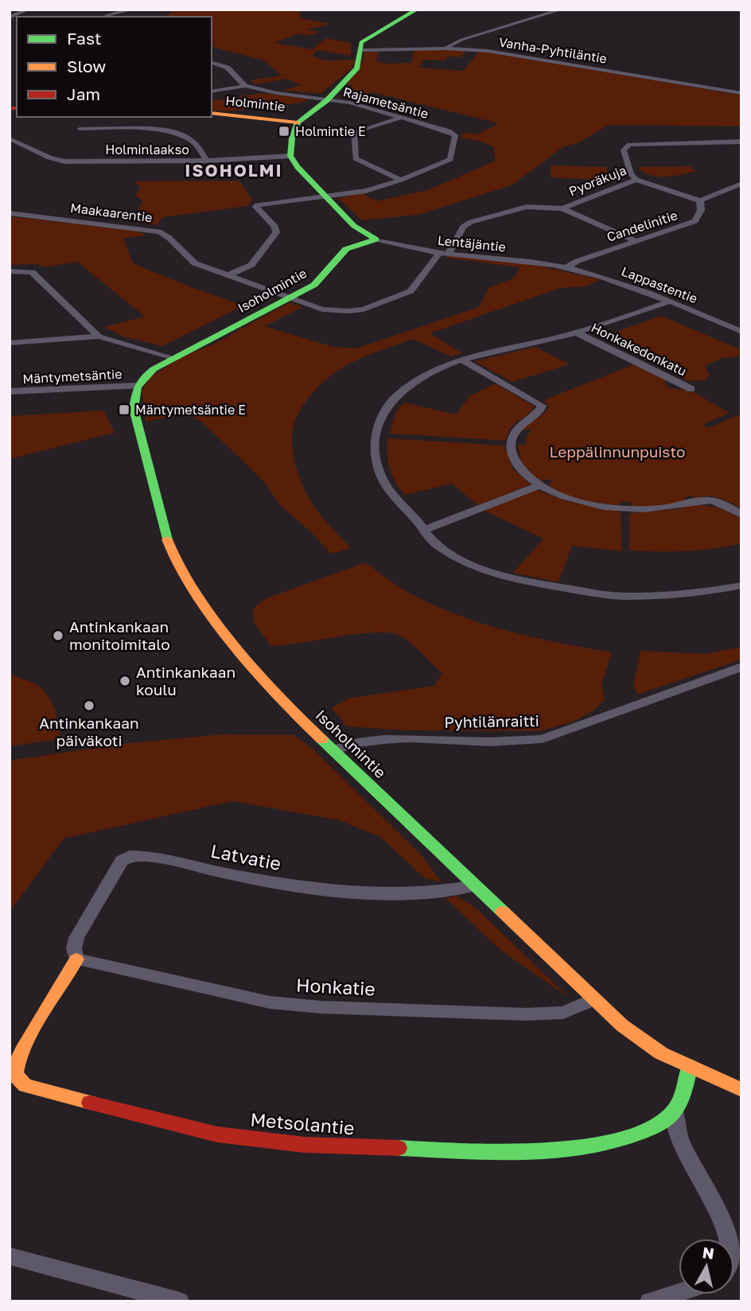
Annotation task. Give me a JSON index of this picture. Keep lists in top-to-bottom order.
{
  "streets": {
    "street": [
      "Vanha-Pyhtiläntie",
      "Rajametsäntie",
      "Holmintie",
      "Holminlaakso",
      "Pyoräkuja",
      "Maakaarentie",
      "Candelinitie",
      "Lentäjäntie",
      "Lappastentie",
      "Isoholmintie",
      "Honkakedonkatu",
      "Mäntymetsäntie",
      "Pyhtilänraitti",
      "Latvatie",
      "Honkatie",
      "Metsolantie"
    ]
  },
  "crossings": [
    ["Pyoräkuja", "Maakaarentie"],
    ["Pyoräkuja", "Lentäjäntie"],
    ["Pyoräkuja", "Isoholmintie"],
    ["Maakaarentie", "Isoholmintie"],
    ["Candelinitie", "Lentäjäntie"],
    ["Candelinitie", "Lappastentie"],
    ["Lentäjäntie", "Lappastentie"],
    ["Lentäjäntie", "Isoholmintie"],
    ["Isoholmintie", "Mäntymetsäntie"],
    ["Isoholmintie", "Pyhtilänraitti"],
    ["Isoholmintie", "Latvatie"],
    ["Isoholmintie", "Honkatie"],
    ["Latvatie", "Honkatie"],
    ["Latvatie", "Metsolantie"],
    ["Honkatie", "Metsolantie"]
  ],
  "districts": ["ISOHOLMI"],
  "parks": ["Leppälinnunpuisto"],
  "places": {
    "transit": ["Holmintie E", "Mäntymetsäntie E"],
    "other": ["Antinkankaan monitoimitalo", "Antinkankaan koulu", "Antinkankaan päiväkoti"]
  },
  "legend": ["Fast", "Slow", "Jam"],
  "north": "top"
}
